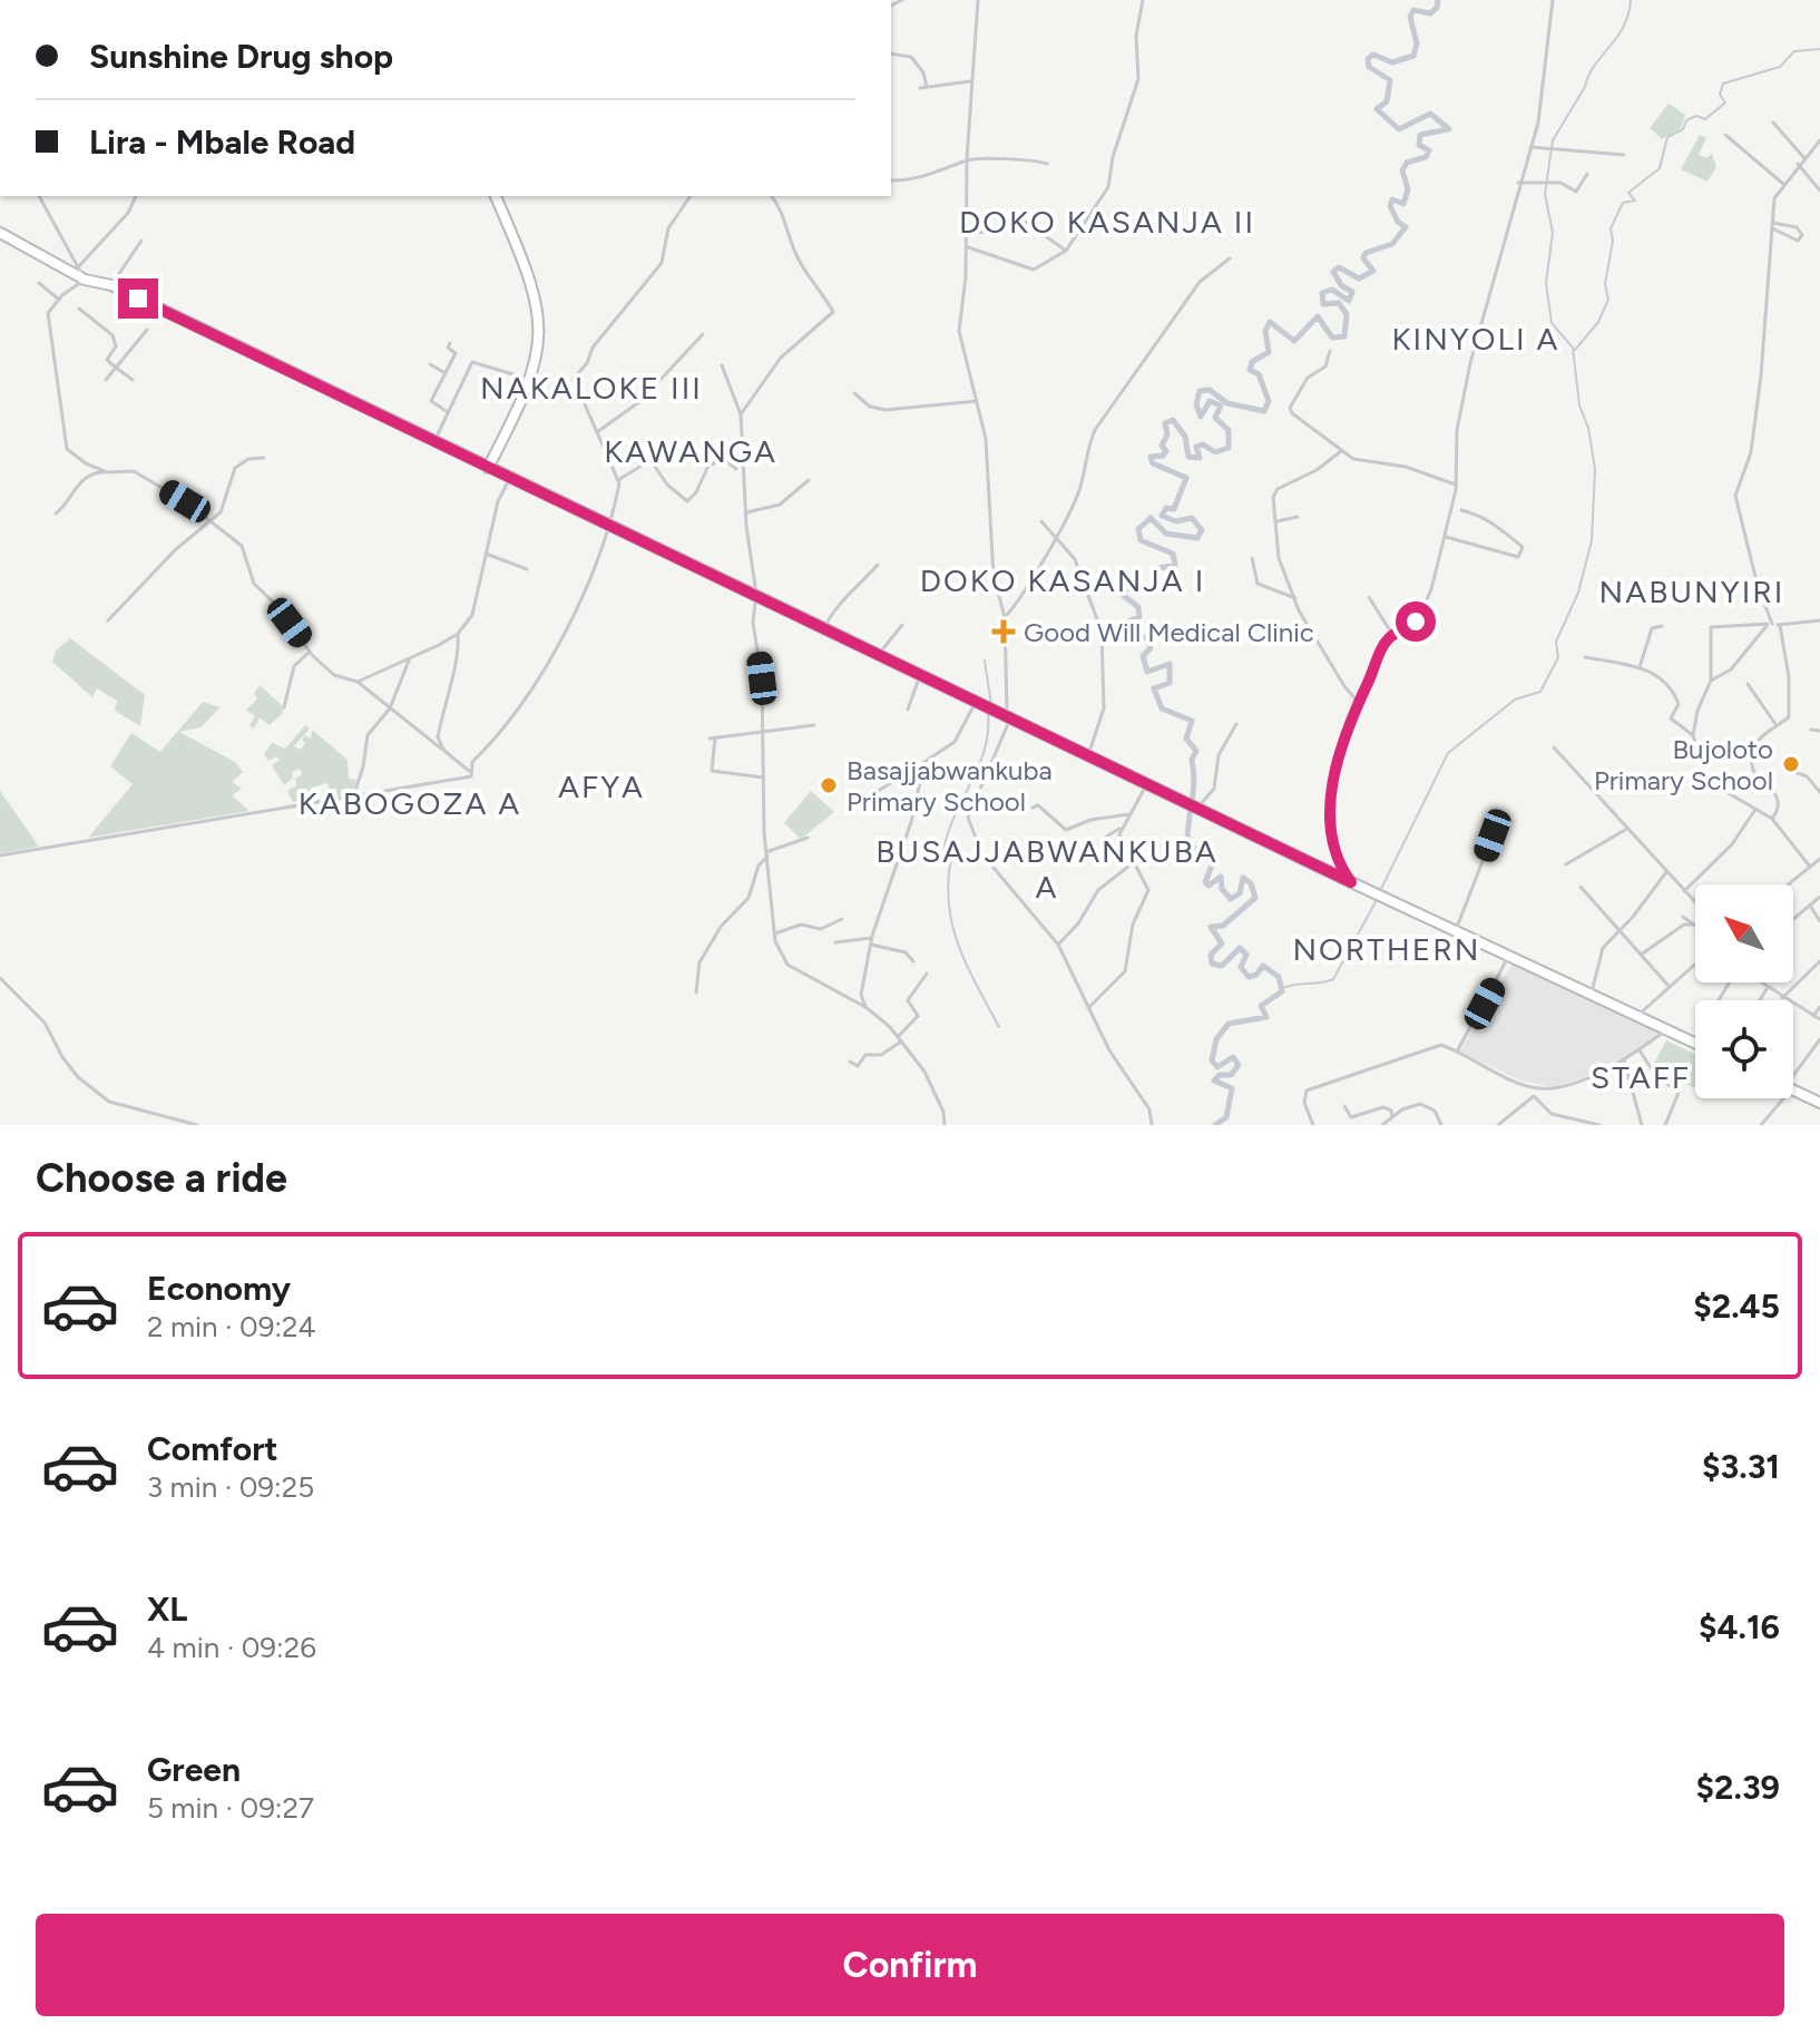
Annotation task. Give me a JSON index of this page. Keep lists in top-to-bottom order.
{
  "districts": [
    "DOKO KASANJA II",
    "KINYOLI A",
    "NAKALOKE III",
    "KAWANGA",
    "DOKO KASANJA I",
    "NABUNYIRI",
    "AFYA",
    "KABOGOZA A",
    "BUSAJJABWANKUBA A",
    "NORTHERN",
    "STAFF"
  ],
  "places": {
    "health": ["Good Will Medical Clinic"],
    "other": ["Bujoloto Primary School", "Basajjabwankuba Primary School"]
  },
  "north": "top left",
  "page": {
    "banner": ["Sunshine Drug shop", "Lira - Mbale Road"],
    "heading": "Choose a ride",
    "list": [
      {
        "name": "Economy",
        "note": "2 min · 09:24",
        "value": "$2.45"
      },
      {
        "name": "Comfort",
        "note": "3 min · 09:25",
        "value": "$3.31"
      },
      {
        "name": "XL",
        "note": "4 min · 09:26",
        "value": "$4.16"
      },
      {
        "name": "Green",
        "note": "5 min · 09:27",
        "value": "$2.39"
      }
    ],
    "buttons": "Confirm"
  }
}
